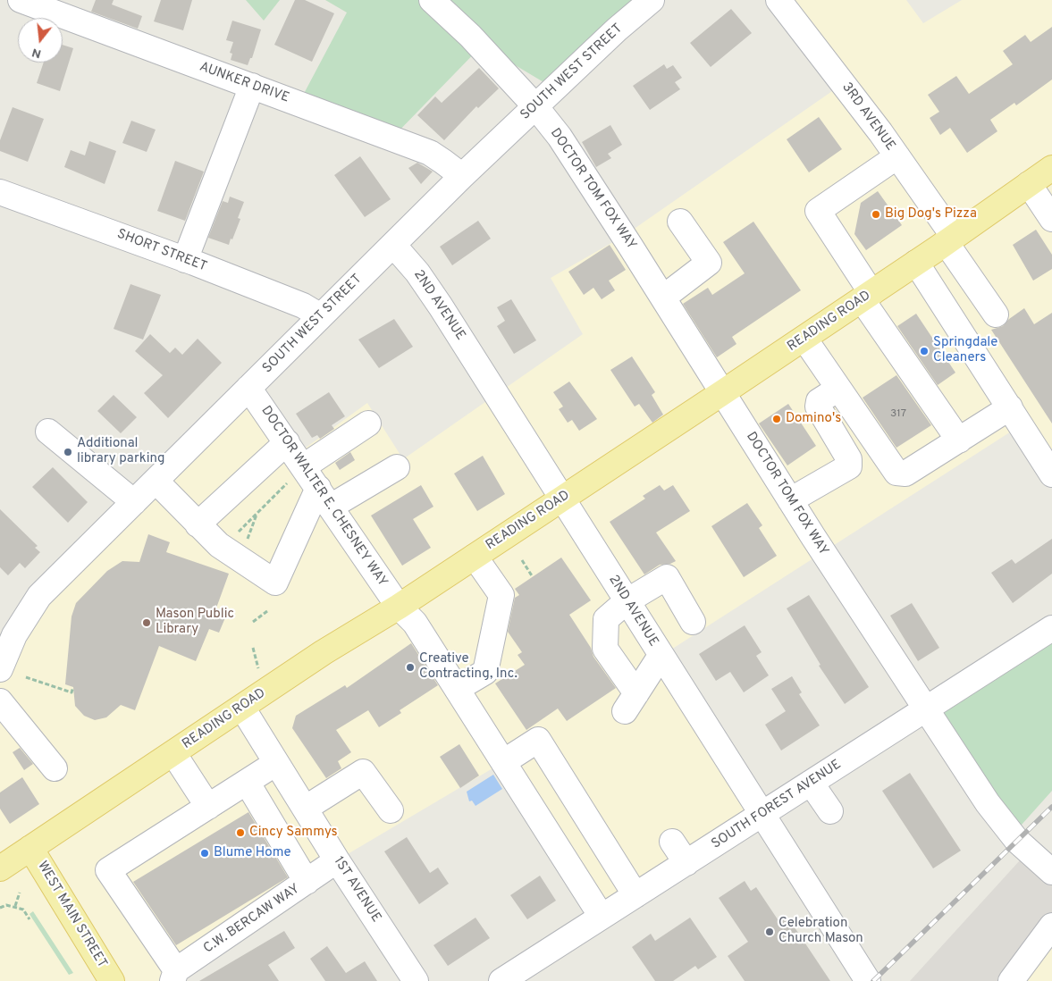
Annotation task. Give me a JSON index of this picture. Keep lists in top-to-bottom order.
{
  "streets": {
    "main road": ["READING ROAD", "WEST MAIN STREET"],
    "street": [
      "SOUTH WEST STREET",
      "AUNKER DRIVE",
      "3RD AVENUE",
      "DOCTOR TOM FOX WAY",
      "SHORT STREET",
      "2ND AVENUE",
      "DOCTOR WALTER E. CHESNEY WAY",
      "SOUTH FOREST AVENUE",
      "1ST AVENUE",
      "C.W. BERCAW WAY"
    ]
  },
  "crossings": [
    ["SOUTH WEST STREET", "AUNKER DRIVE"],
    ["SOUTH WEST STREET", "DOCTOR TOM FOX WAY"],
    ["SOUTH WEST STREET", "SHORT STREET"],
    ["SOUTH WEST STREET", "2ND AVENUE"],
    ["SOUTH WEST STREET", "DOCTOR WALTER E. CHESNEY WAY"],
    ["3RD AVENUE", "READING ROAD"],
    ["DOCTOR TOM FOX WAY", "READING ROAD"],
    ["DOCTOR TOM FOX WAY", "SOUTH FOREST AVENUE"],
    ["2ND AVENUE", "READING ROAD"],
    ["2ND AVENUE", "SOUTH FOREST AVENUE"],
    ["READING ROAD", "DOCTOR WALTER E. CHESNEY WAY"],
    ["READING ROAD", "1ST AVENUE"],
    ["READING ROAD", "WEST MAIN STREET"],
    ["DOCTOR WALTER E. CHESNEY WAY", "SOUTH FOREST AVENUE"],
    ["1ST AVENUE", "C.W. BERCAW WAY"]
  ],
  "places": [
    "Big Dog's Pizza",
    "Springdale Cleaners",
    "Domino's",
    "Additional library parking",
    "Mason Public Library",
    "Creative Contracting, Inc.",
    "Cincy Sammys",
    "Blume Home",
    "Celebration Church Mason"
  ],
  "house_numbers": ["317"],
  "north": "bottom"
}
